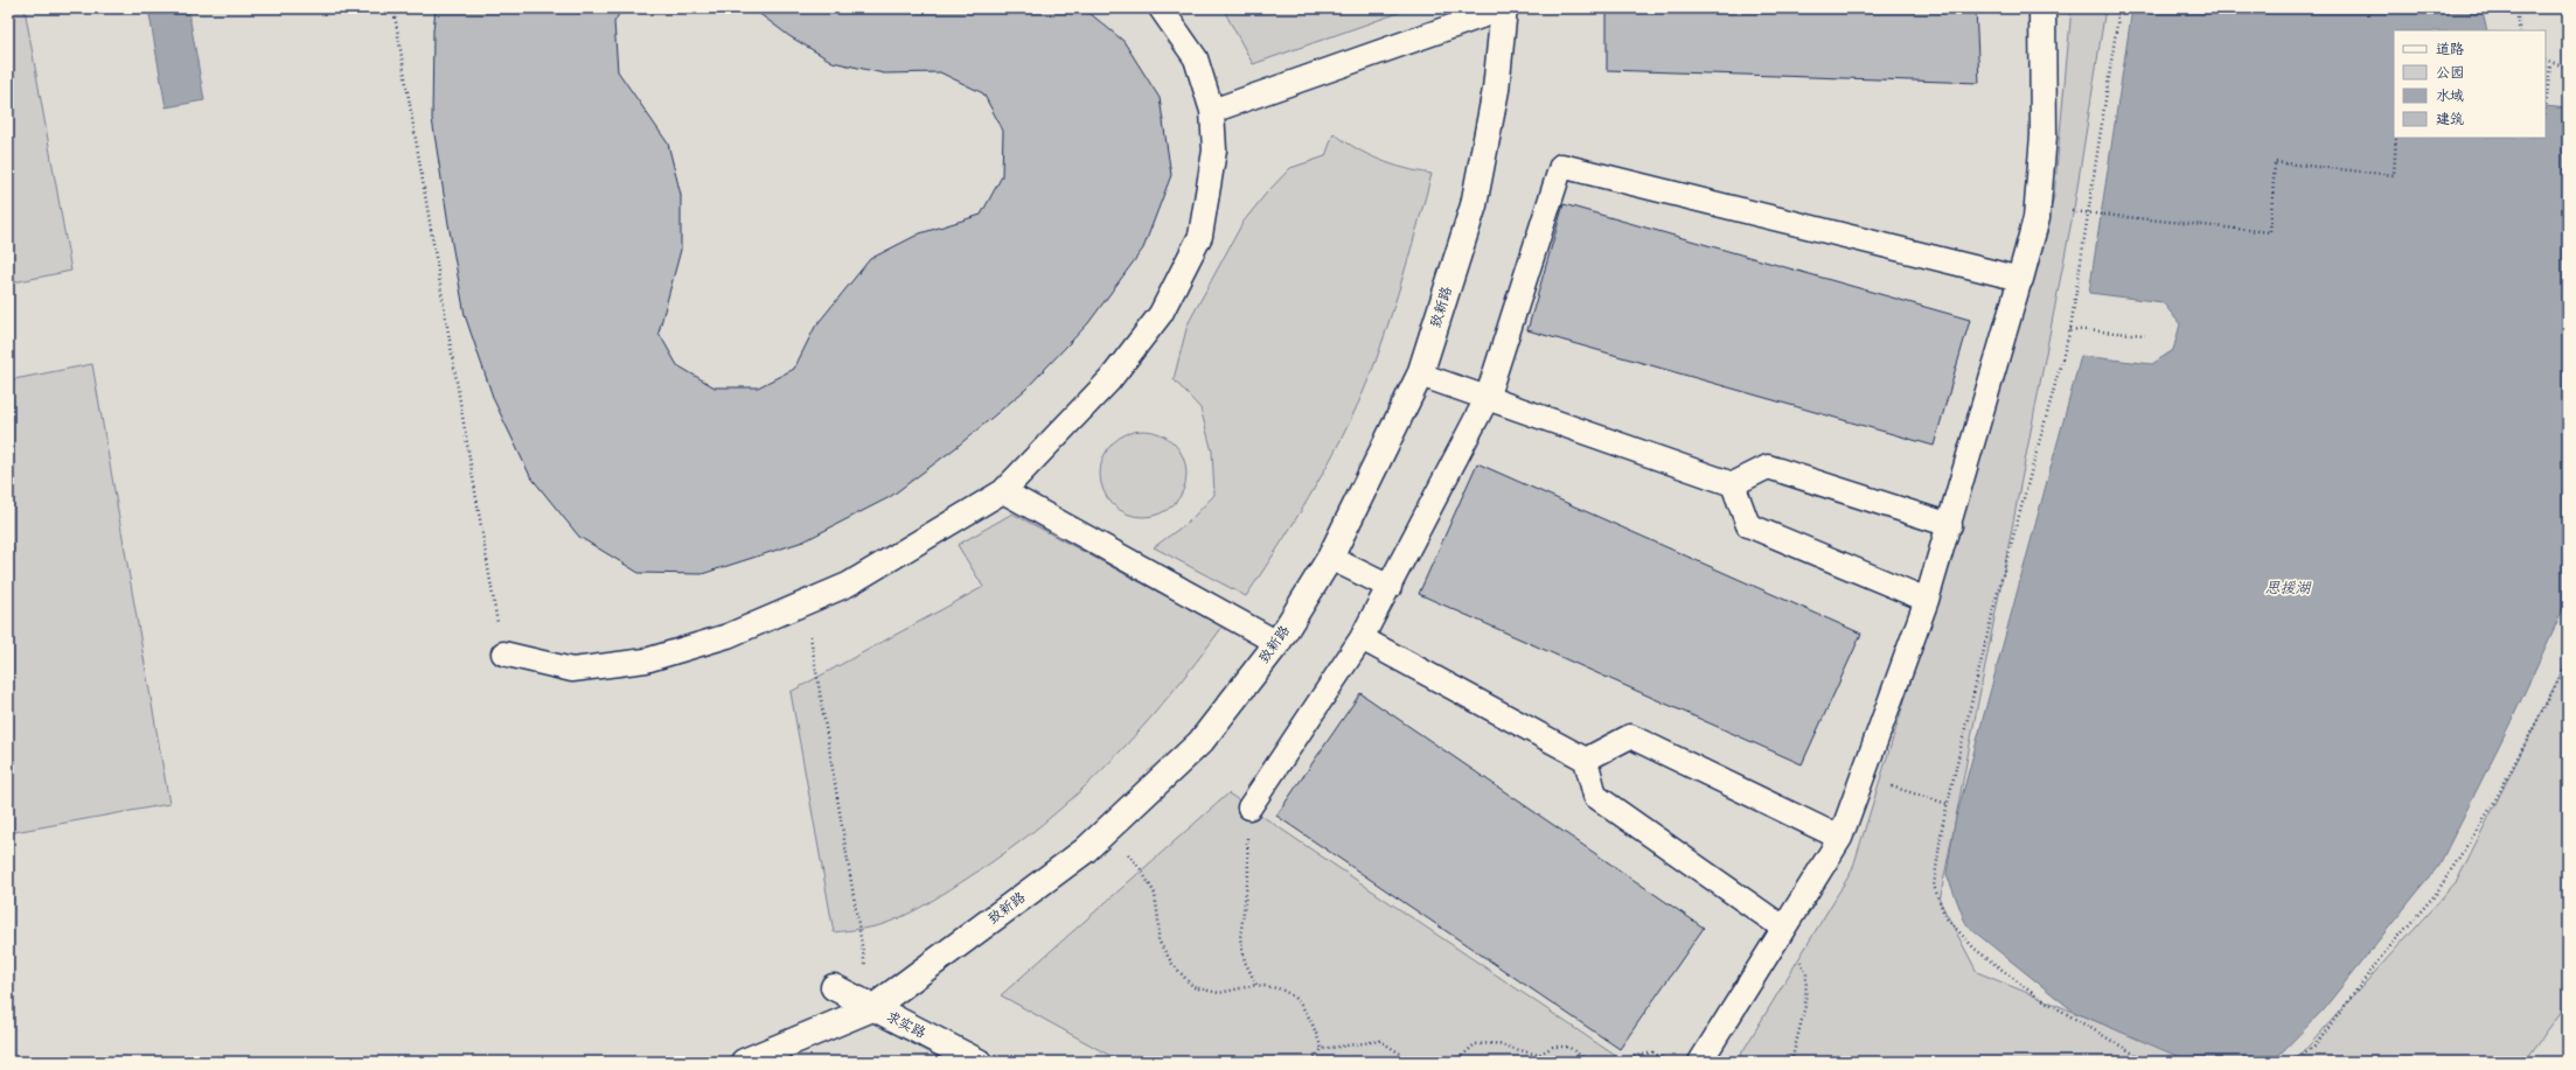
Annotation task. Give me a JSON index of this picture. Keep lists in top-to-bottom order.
{
  "streets": {
    "street": ["致新路", "求实路"]
  },
  "crossings": [
    ["致新路", "求实路"]
  ],
  "water": ["思援湖"],
  "legend": [
    "道路",
    "公园",
    "水域",
    "建筑"
  ]
}
